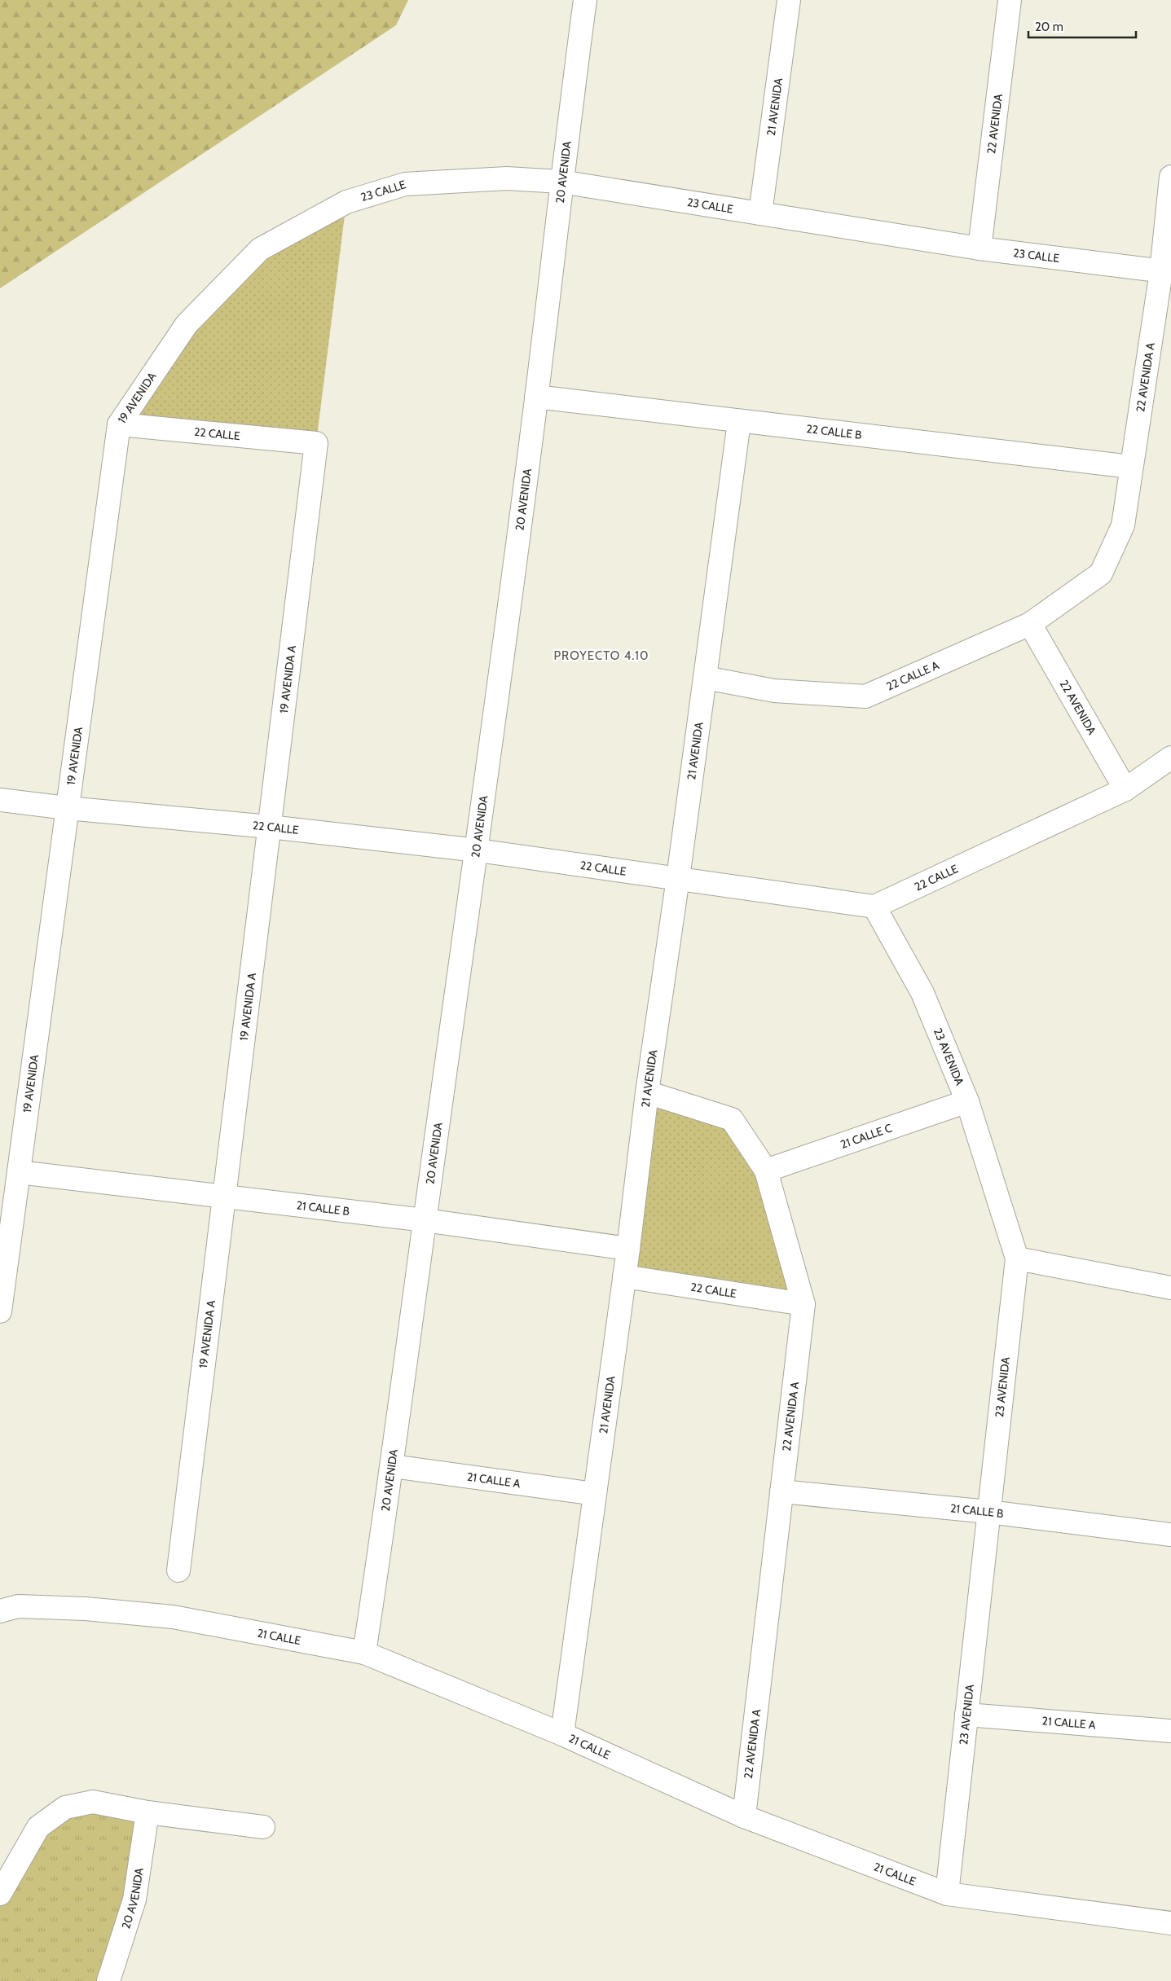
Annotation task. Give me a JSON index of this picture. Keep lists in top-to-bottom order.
{
  "streets": {
    "street": [
      "21 AVENIDA",
      "22 AVENIDA",
      "20 AVENIDA",
      "23 CALLE",
      "22 AVENIDA A",
      "19 AVENIDA",
      "22 CALLE B",
      "22 CALLE",
      "22 CALLE A",
      "19 AVENIDA A",
      "23 AVENIDA",
      "21 CALLE C",
      "21 CALLE B",
      "21 CALLE A",
      "21 CALLE"
    ]
  },
  "crossings": [
    ["21 AVENIDA", "23 CALLE"],
    ["21 AVENIDA", "22 AVENIDA A"],
    ["21 AVENIDA", "22 CALLE B"],
    ["21 AVENIDA", "22 CALLE"],
    ["21 AVENIDA", "22 CALLE A"],
    ["21 AVENIDA", "21 CALLE B"],
    ["21 AVENIDA", "21 CALLE A"],
    ["21 AVENIDA", "21 CALLE"],
    ["22 AVENIDA", "23 CALLE"],
    ["22 AVENIDA", "22 CALLE"],
    ["22 AVENIDA", "22 CALLE A"],
    ["20 AVENIDA", "23 CALLE"],
    ["20 AVENIDA", "22 CALLE B"],
    ["20 AVENIDA", "22 CALLE"],
    ["20 AVENIDA", "21 CALLE B"],
    ["20 AVENIDA", "21 CALLE A"],
    ["20 AVENIDA", "21 CALLE"],
    ["23 CALLE", "22 AVENIDA A"],
    ["23 CALLE", "19 AVENIDA"],
    ["22 AVENIDA A", "22 CALLE B"],
    ["22 AVENIDA A", "22 CALLE"],
    ["22 AVENIDA A", "22 CALLE A"],
    ["22 AVENIDA A", "21 CALLE C"],
    ["22 AVENIDA A", "21 CALLE B"],
    ["22 AVENIDA A", "21 CALLE"],
    ["19 AVENIDA", "22 CALLE"],
    ["19 AVENIDA", "21 CALLE B"],
    ["22 CALLE", "19 AVENIDA A"],
    ["22 CALLE", "23 AVENIDA"],
    ["19 AVENIDA A", "21 CALLE B"],
    ["23 AVENIDA", "21 CALLE C"],
    ["23 AVENIDA", "21 CALLE B"],
    ["23 AVENIDA", "21 CALLE A"],
    ["23 AVENIDA", "21 CALLE"]
  ],
  "districts": ["PROYECTO 4.10"],
  "scale_bar": "20 m"
}
